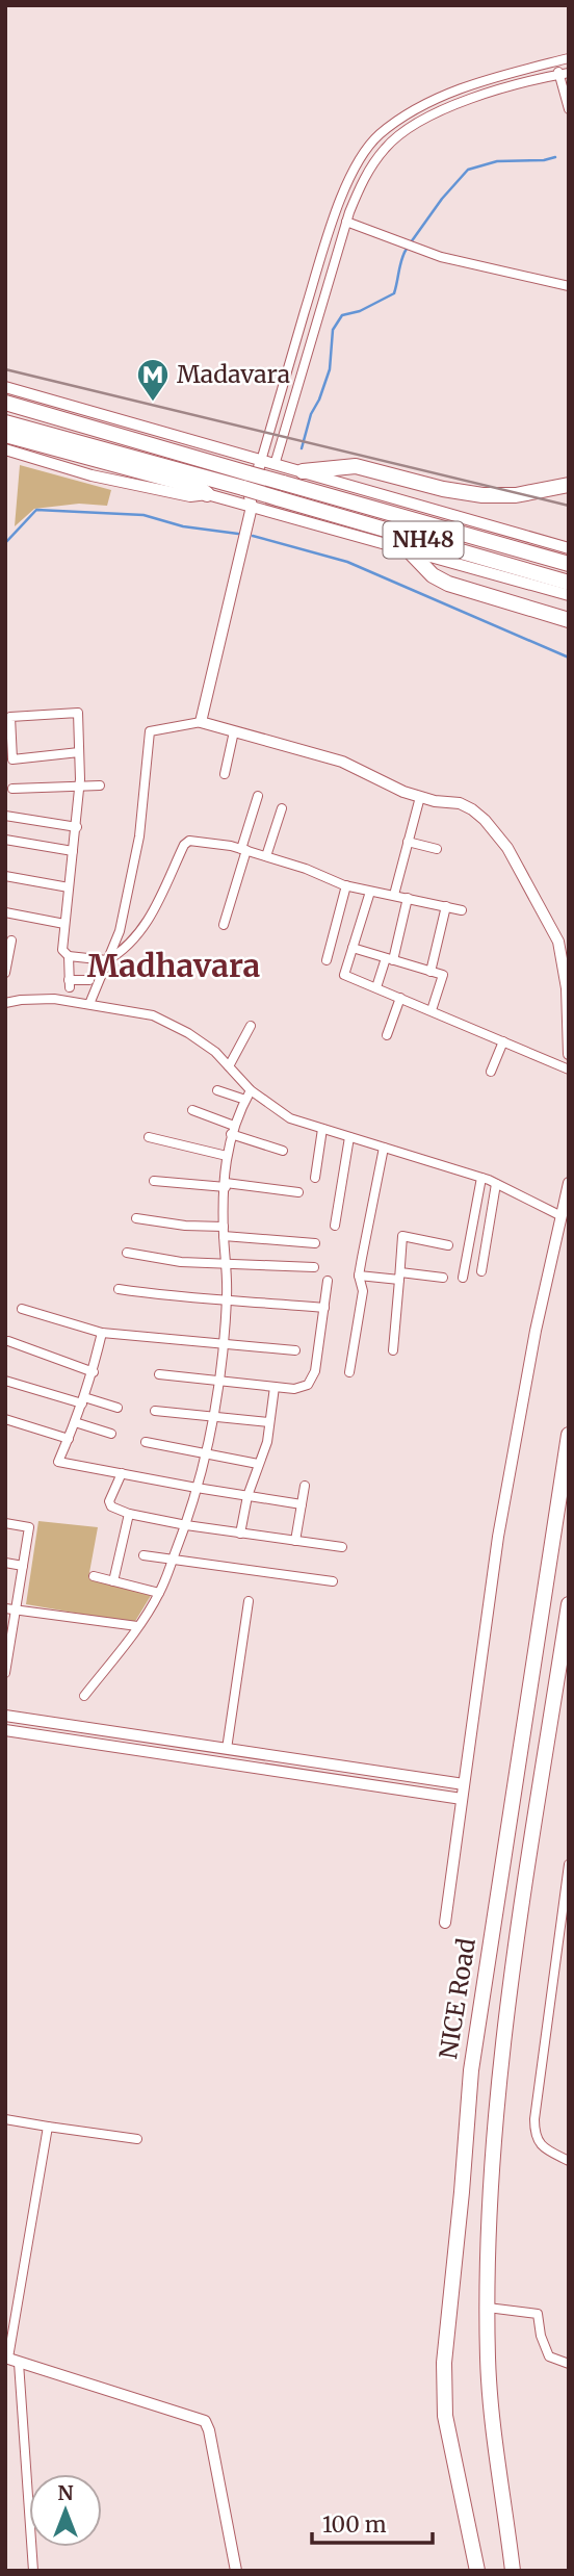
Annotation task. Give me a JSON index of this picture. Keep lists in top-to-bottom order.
{
  "streets": {
    "highway": ["NH48", "NICE Road"]
  },
  "districts": ["Madhavara"],
  "places": {
    "metro station": ["Madavara"]
  },
  "scale_bar": "100 m",
  "north": "top"
}
